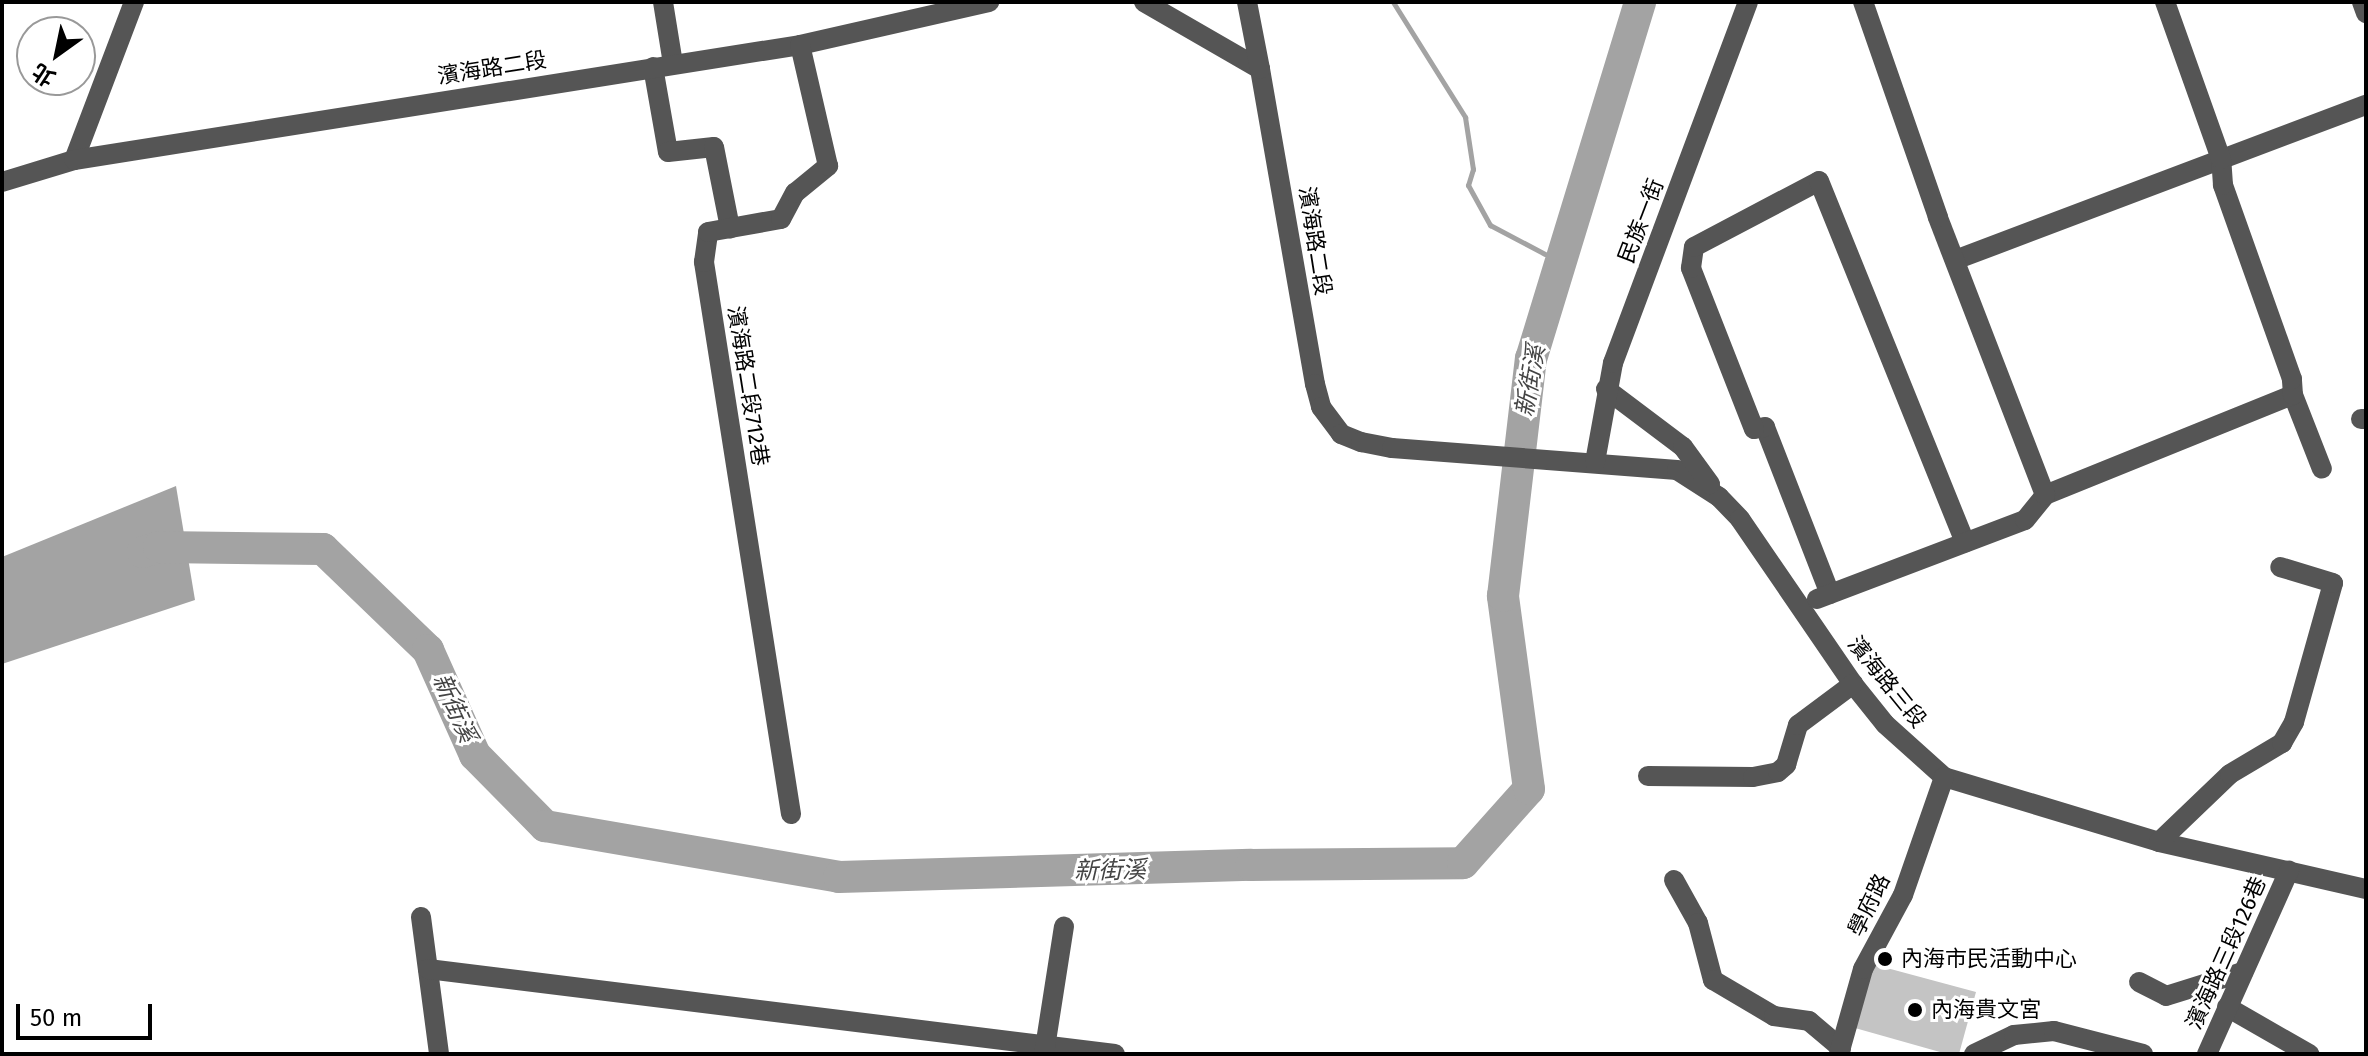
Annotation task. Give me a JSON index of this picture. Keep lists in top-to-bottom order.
{
  "streets": {
    "street": [
      "濱海路二段",
      "民族一街",
      "濱海路二段712巷",
      "濱海路三段",
      "學府路",
      "濱海路三段126巷"
    ]
  },
  "crossings": [
    ["濱海路二段", "濱海路三段"],
    ["民族一街", "濱海路三段"],
    ["濱海路三段", "學府路"],
    ["濱海路三段", "濱海路三段126巷"]
  ],
  "water": ["新街溪"],
  "places": ["內海市民活動中心", "內海貴文宮"],
  "scale_bar": "50 m",
  "north": "bottom left"
}
